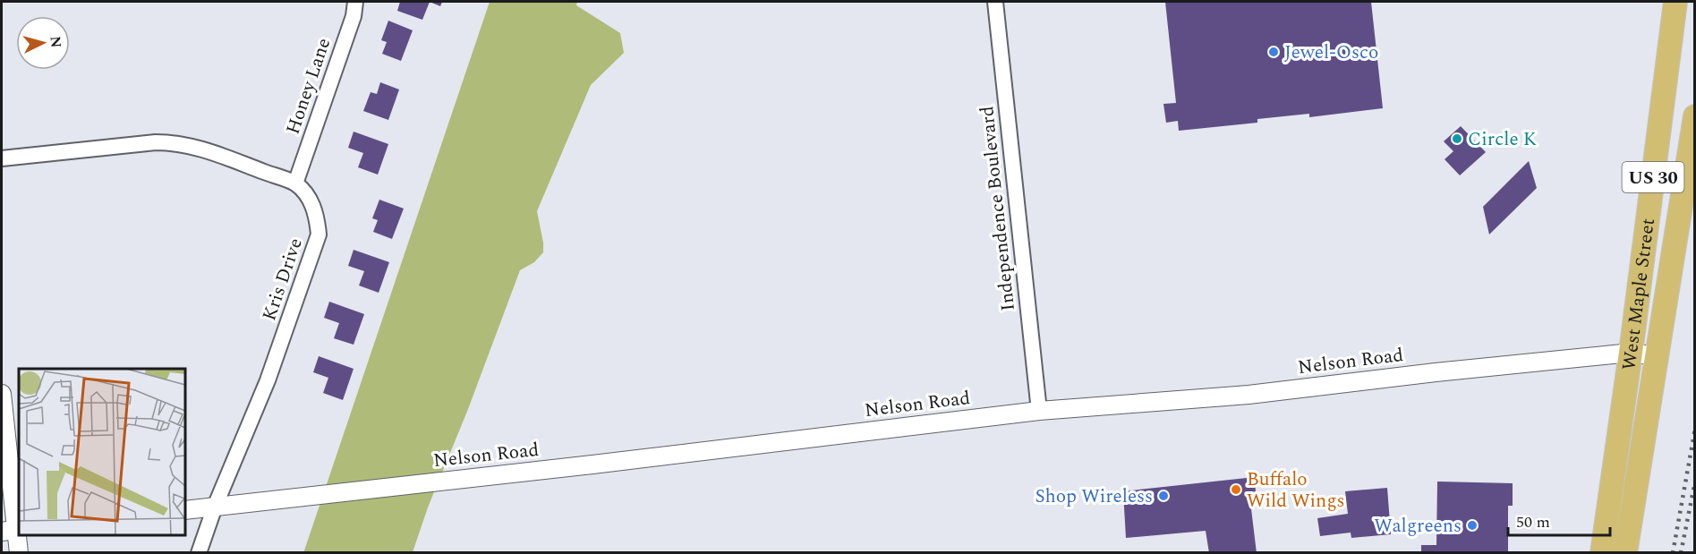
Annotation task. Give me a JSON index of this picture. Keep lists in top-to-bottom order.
{
  "streets": {
    "main road": ["US 30", "West Maple Street"],
    "street": [
      "Honey Lane",
      "Independence Boulevard",
      "Kris Drive",
      "Nelson Road"
    ]
  },
  "crossings": [
    ["Honey Lane", "Kris Drive"],
    ["Independence Boulevard", "Nelson Road"],
    ["Kris Drive", "Nelson Road"],
    ["West Maple Street", "Nelson Road"]
  ],
  "places": [
    "Jewel-Osco",
    "Circle K",
    "Buffalo Wild Wings",
    "Shop Wireless",
    "Walgreens"
  ],
  "scale_bar": "50 m",
  "north": "right"
}
